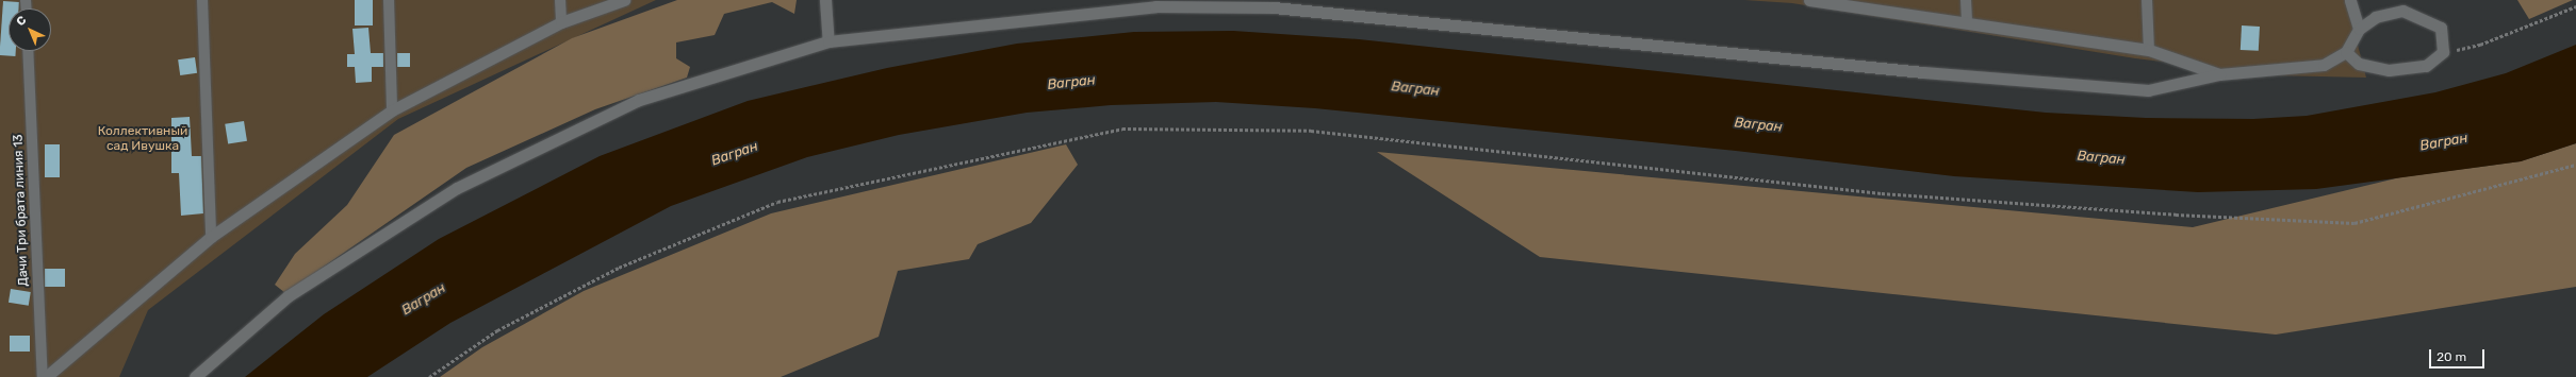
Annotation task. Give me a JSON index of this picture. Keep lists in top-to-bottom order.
{
  "streets": {
    "lane": ["Дачи Три брата линия 13"]
  },
  "water": ["Вагран"],
  "parks": ["Коллективный сад Ивушка"],
  "scale_bar": "20 m",
  "north": "top left"
}
